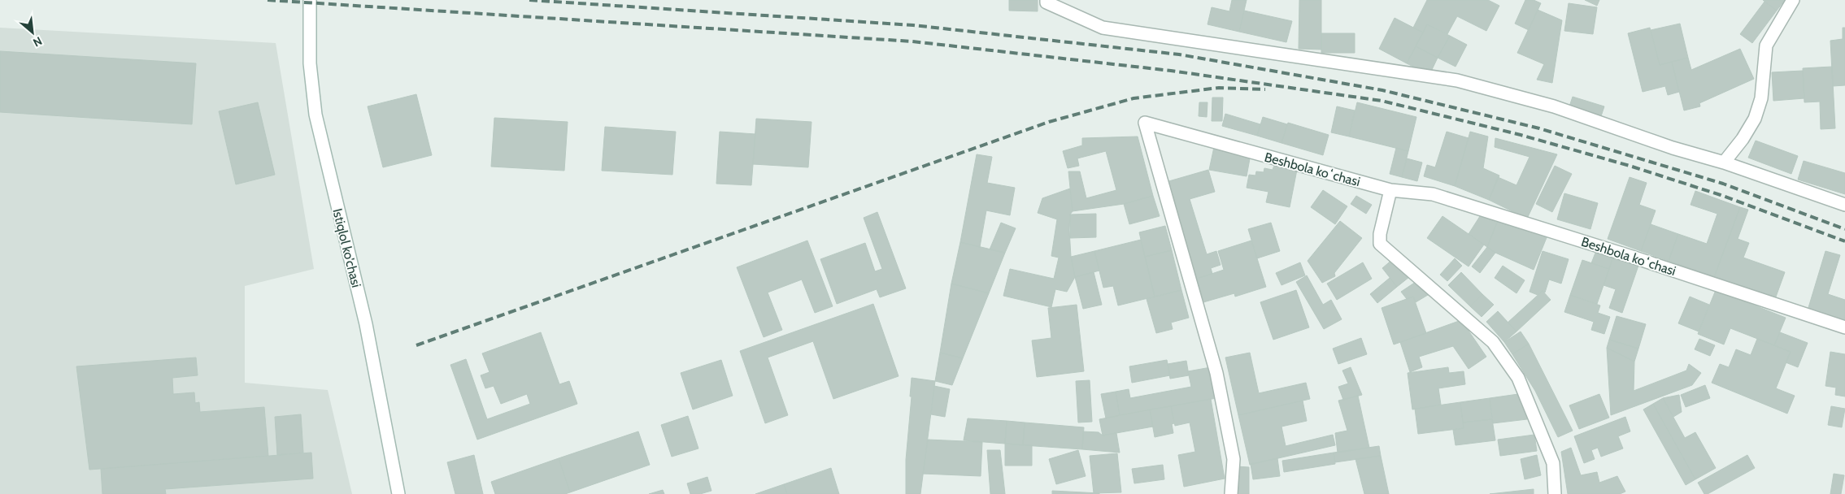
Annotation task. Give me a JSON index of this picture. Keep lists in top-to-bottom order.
{
  "streets": {
    "street": ["Beshbola koʻchasi", "Istiqlol ko'chasi"]
  },
  "north": "bottom right"
}
